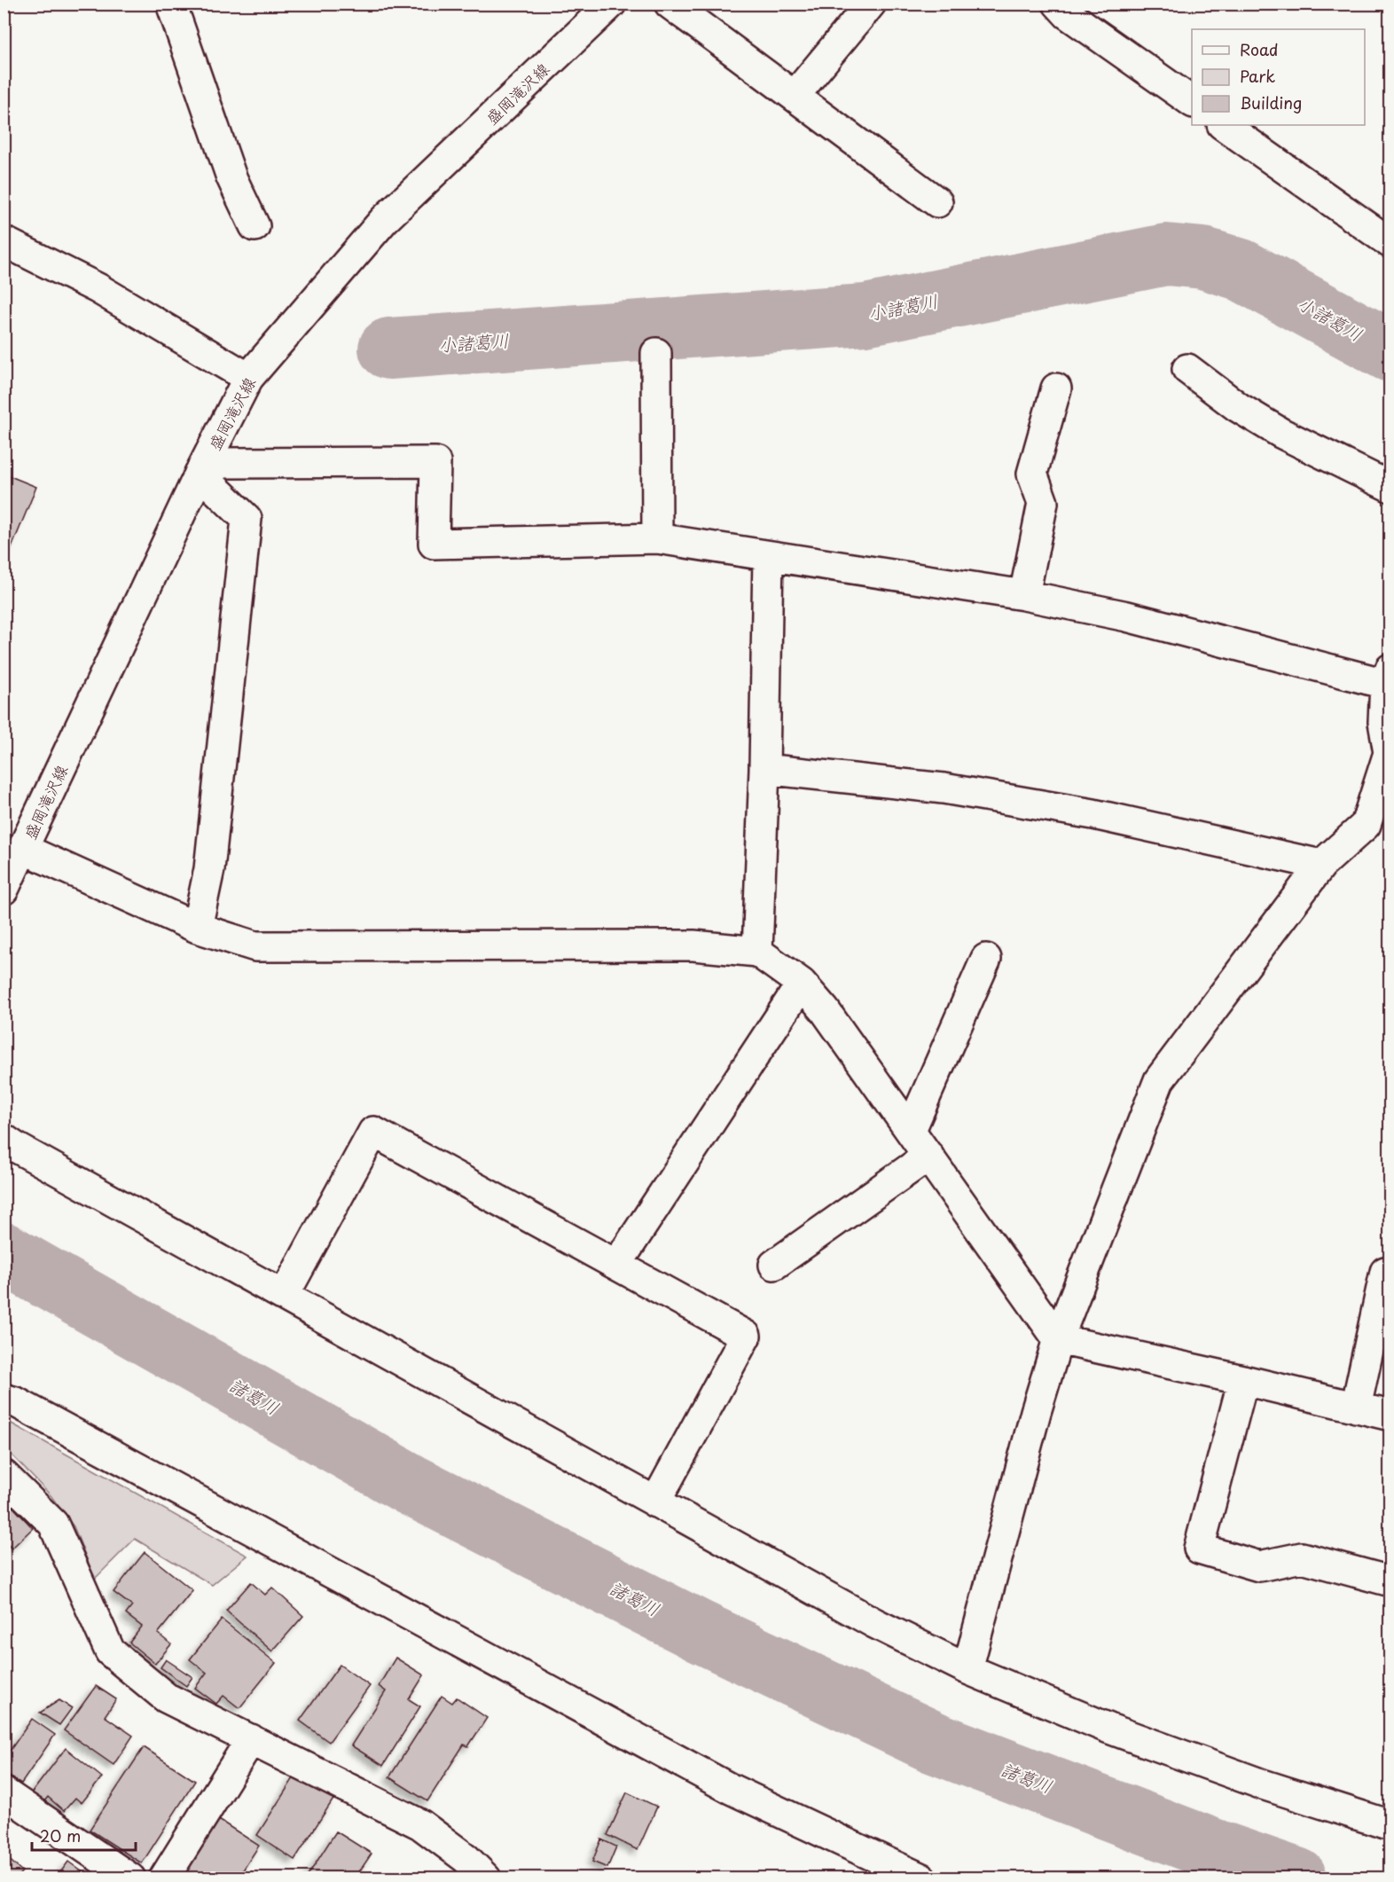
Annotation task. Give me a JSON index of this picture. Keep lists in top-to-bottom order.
{
  "streets": {
    "street": ["盛岡滝沢線"]
  },
  "water": ["小諸葛川", "諸葛川"],
  "legend": ["Road", "Park", "Building"],
  "scale_bar": "20 m"
}
